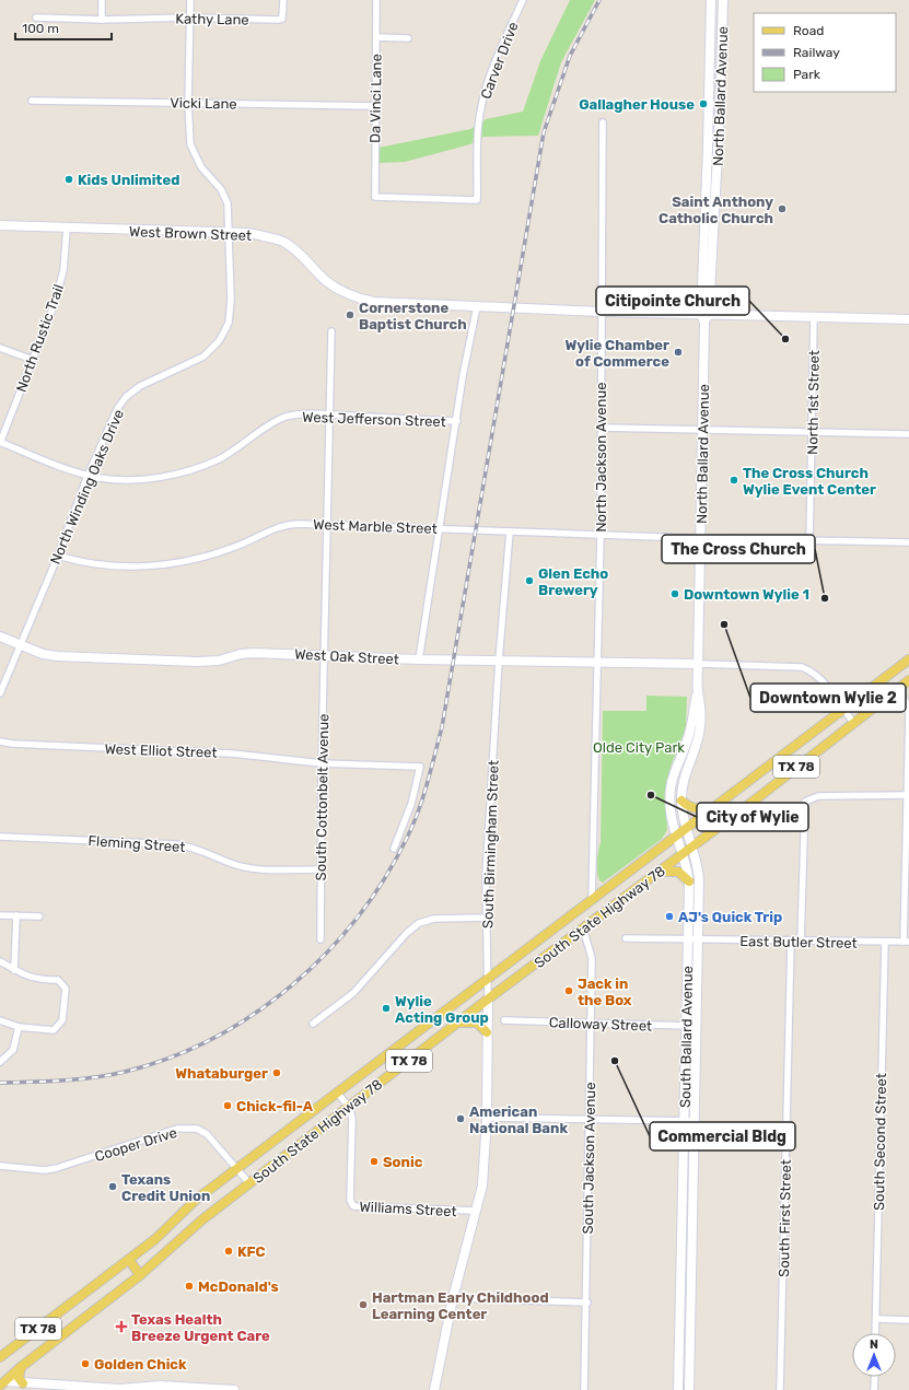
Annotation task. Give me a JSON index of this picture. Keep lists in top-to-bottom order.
{
  "streets": {
    "main road": [
      "North Ballard Avenue",
      "West Brown Street",
      "West Oak Street",
      "TX 78",
      "South Birmingham Street",
      "South State Highway 78",
      "South Ballard Avenue"
    ],
    "street": [
      "Kathy Lane",
      "Carver Drive",
      "Da Vinci Lane",
      "Vicki Lane",
      "North Rustic Trail",
      "North 1st Street",
      "West Jefferson Street",
      "North Jackson Avenue",
      "North Winding Oaks Drive",
      "West Marble Street",
      "West Elliot Street",
      "South Cottonbelt Avenue",
      "Fleming Street",
      "East Butler Street",
      "Calloway Street",
      "South Second Street",
      "Cooper Drive",
      "South Jackson Avenue",
      "Williams Street",
      "South First Street"
    ]
  },
  "crossings": [
    ["Kathy Lane", "North Winding Oaks Drive"],
    ["Carver Drive", "Da Vinci Lane"],
    ["North Ballard Avenue", "West Brown Street"],
    ["North Ballard Avenue", "West Marble Street"],
    ["North Ballard Avenue", "West Oak Street"],
    ["North Ballard Avenue", "South Ballard Avenue"],
    ["Da Vinci Lane", "Vicki Lane"],
    ["Vicki Lane", "North Winding Oaks Drive"],
    ["West Brown Street", "North Rustic Trail"],
    ["West Brown Street", "North 1st Street"],
    ["West Brown Street", "North Jackson Avenue"],
    ["West Brown Street", "North Winding Oaks Drive"],
    ["North Rustic Trail", "West Jefferson Street"],
    ["North 1st Street", "West Marble Street"],
    ["West Jefferson Street", "North Winding Oaks Drive"],
    ["West Jefferson Street", "South Cottonbelt Avenue"],
    ["North Jackson Avenue", "West Marble Street"],
    ["North Jackson Avenue", "West Oak Street"],
    ["North Winding Oaks Drive", "West Marble Street"],
    ["North Winding Oaks Drive", "West Oak Street"],
    ["West Marble Street", "South Cottonbelt Avenue"],
    ["West Marble Street", "South Birmingham Street"],
    ["West Oak Street", "South Cottonbelt Avenue"],
    ["West Oak Street", "South Birmingham Street"],
    ["West Oak Street", "South Ballard Avenue"],
    ["West Elliot Street", "South Cottonbelt Avenue"],
    ["TX 78", "South State Highway 78"],
    ["TX 78", "South Ballard Avenue"],
    ["South Cottonbelt Avenue", "Fleming Street"],
    ["South Birmingham Street", "South State Highway 78"],
    ["South Birmingham Street", "Williams Street"],
    ["South State Highway 78", "South Ballard Avenue"],
    ["South State Highway 78", "Cooper Drive"],
    ["South State Highway 78", "South Jackson Avenue"],
    ["South State Highway 78", "Williams Street"],
    ["East Butler Street", "South Ballard Avenue"],
    ["East Butler Street", "South Second Street"],
    ["East Butler Street", "South First Street"],
    ["Calloway Street", "South Ballard Avenue"],
    ["Calloway Street", "South Jackson Avenue"]
  ],
  "parks": ["Olde City Park"],
  "places": {
    "other": [
      "Gallagher House",
      "Kids Unlimited",
      "Saint Anthony Catholic Church",
      "Cornerstone Baptist Church",
      "Citipointe Church",
      "Wylie Chamber of Commerce",
      "The Cross Church Wylie Event Center",
      "Glen Echo Brewery",
      "Downtown Wylie 1",
      "The Cross Church",
      "Downtown Wylie 2",
      "City of Wylie",
      "AJ's Quick Trip",
      "Jack in the Box",
      "Wylie Acting Group",
      "Commercial Bldg",
      "Whataburger",
      "Chick-fil-A",
      "American National Bank",
      "Sonic",
      "Texans Credit Union",
      "KFC",
      "McDonald's",
      "Hartman Early Childhood Learning Center",
      "Golden Chick"
    ],
    "health": ["Texas Health Breeze Urgent Care"]
  },
  "legend": ["Road", "Railway", "Park"],
  "scale_bar": "100 m",
  "north": "top"
}
